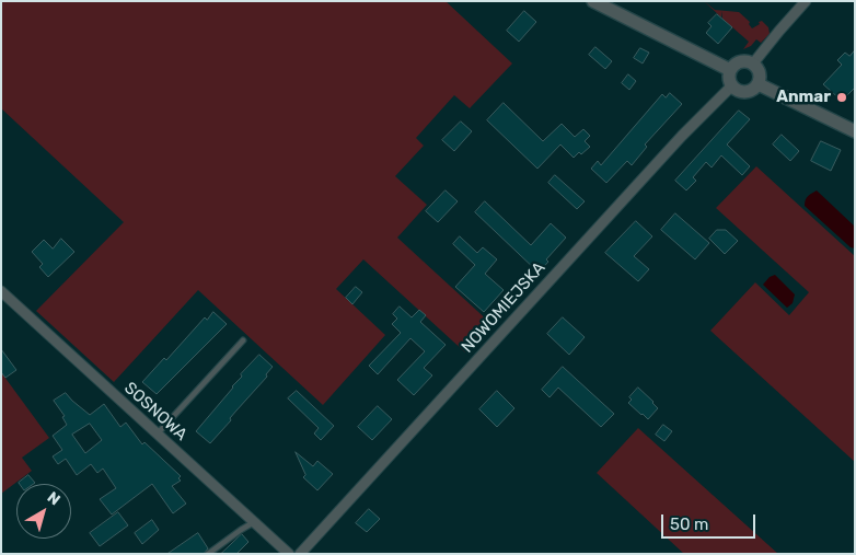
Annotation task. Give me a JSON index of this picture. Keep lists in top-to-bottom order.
{
  "streets": {
    "street": ["NOWOMIEJSKA", "SOSNOWA"]
  },
  "places": ["Anmar"],
  "scale_bar": "50 m",
  "north": "top right"
}
